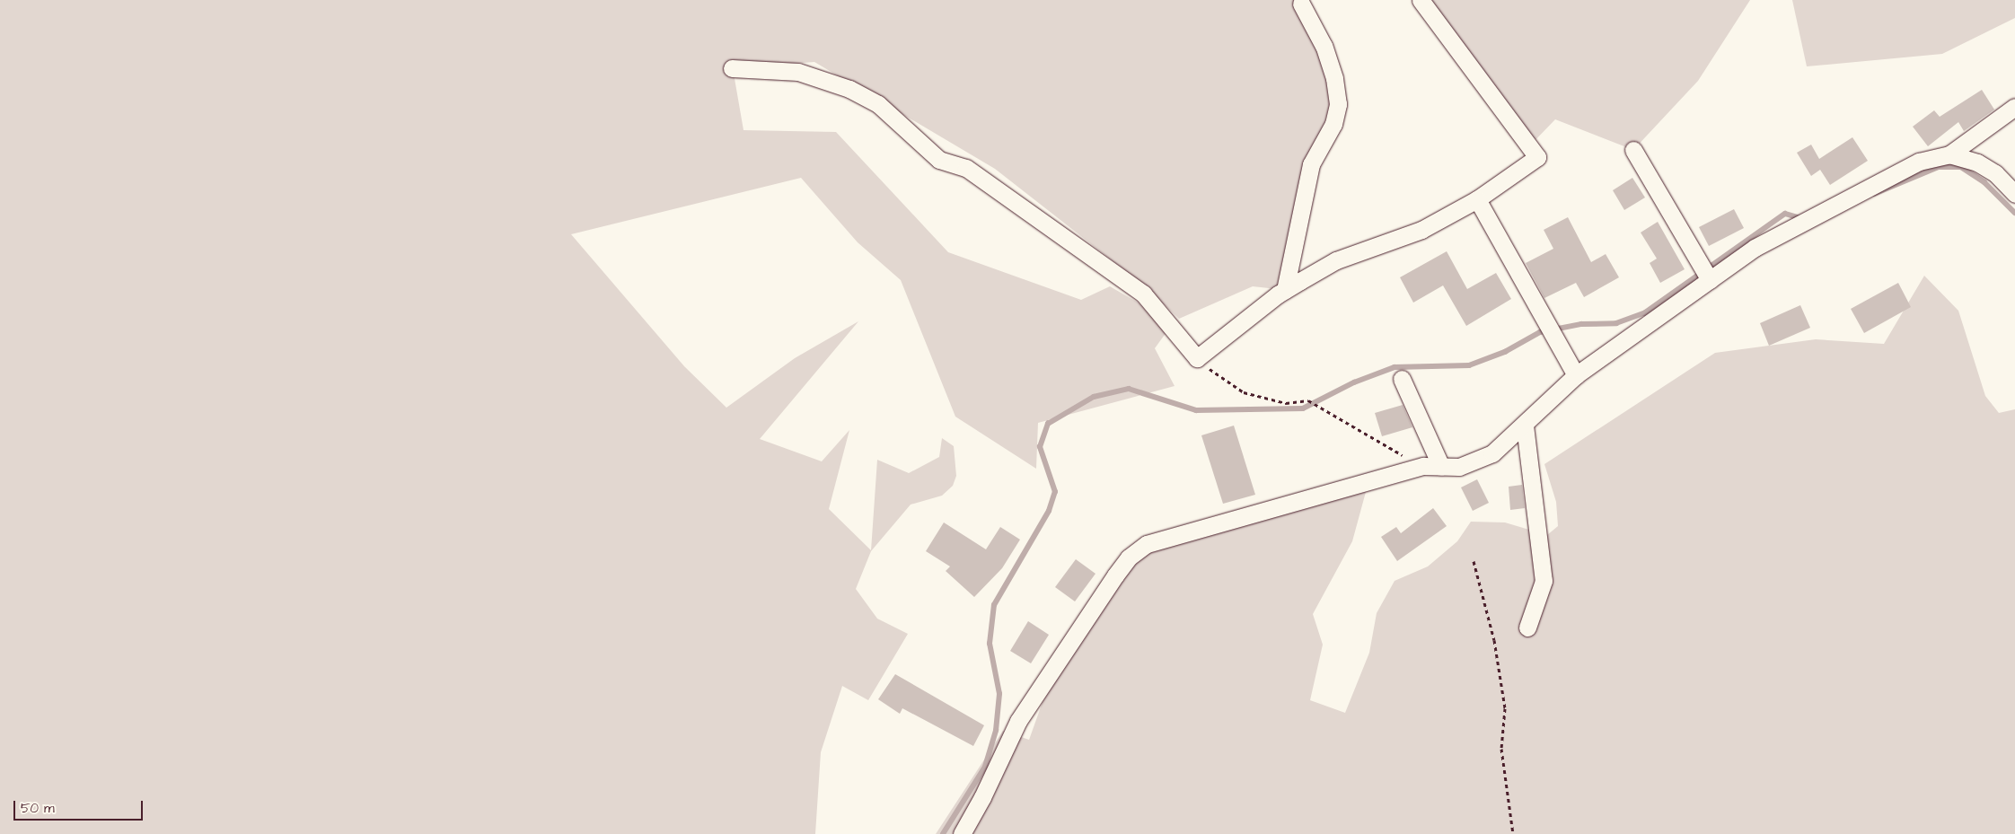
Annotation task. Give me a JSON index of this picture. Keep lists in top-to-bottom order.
{
  "scale_bar": "50 m"
}
